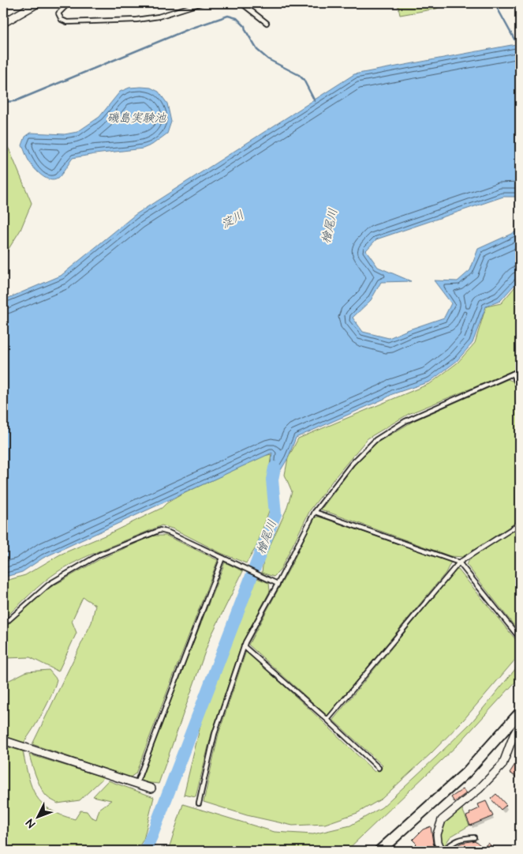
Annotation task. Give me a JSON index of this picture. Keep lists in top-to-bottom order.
{
  "water": ["磯島実験池", "淀川", "檜尾川"],
  "north": "bottom left"
}
